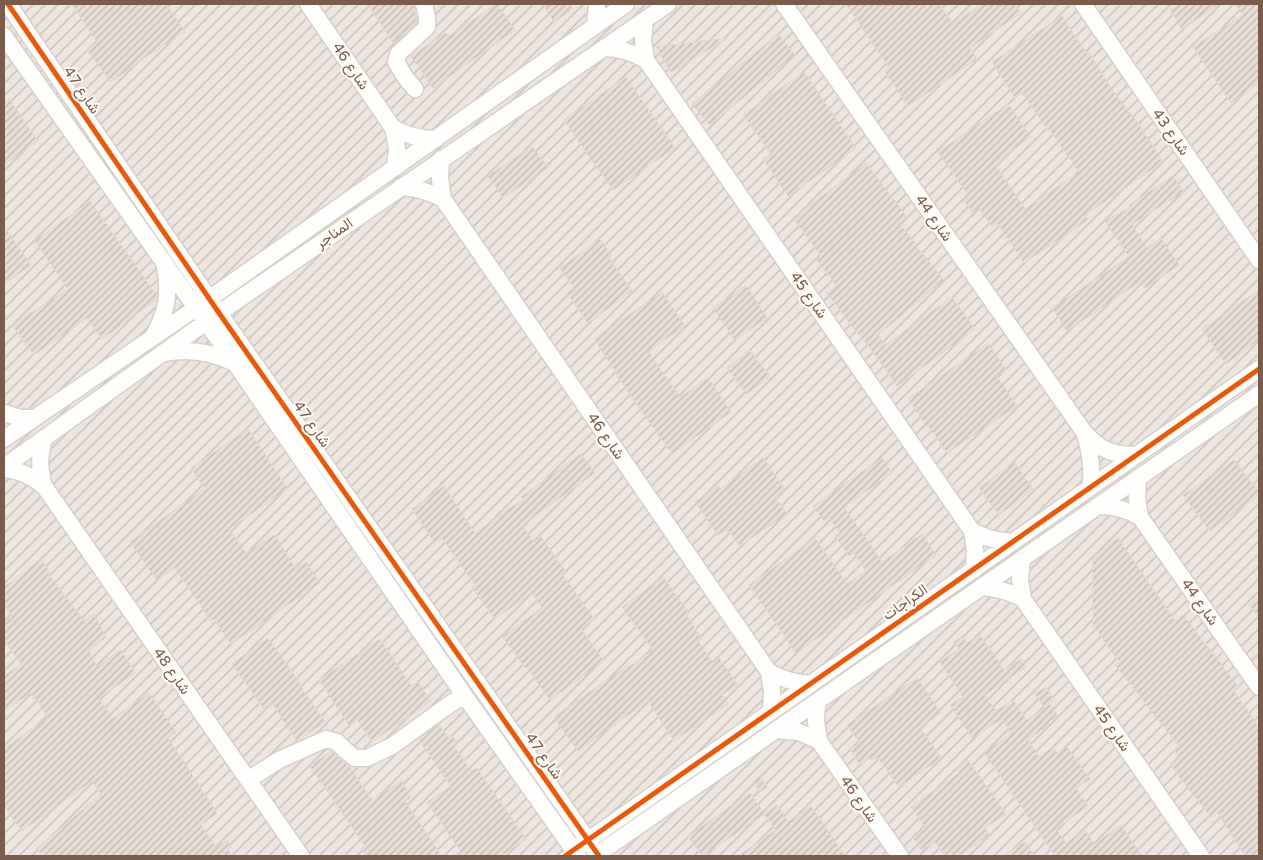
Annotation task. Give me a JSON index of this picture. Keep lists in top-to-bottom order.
{
  "streets": {
    "street": [
      "شارع 46",
      "شارع 47",
      "شارع 43",
      "شارع 44",
      "المناجر",
      "شارع 45",
      "الكراجات",
      "شارع 48"
    ]
  },
  "crossings": [
    ["شارع 46", "المناجر"],
    ["شارع 46", "الكراجات"],
    ["شارع 47", "المناجر"],
    ["شارع 47", "الكراجات"],
    ["شارع 44", "الكراجات"],
    ["المناجر", "شارع 45"],
    ["المناجر", "شارع 48"],
    ["شارع 45", "الكراجات"]
  ]
}
